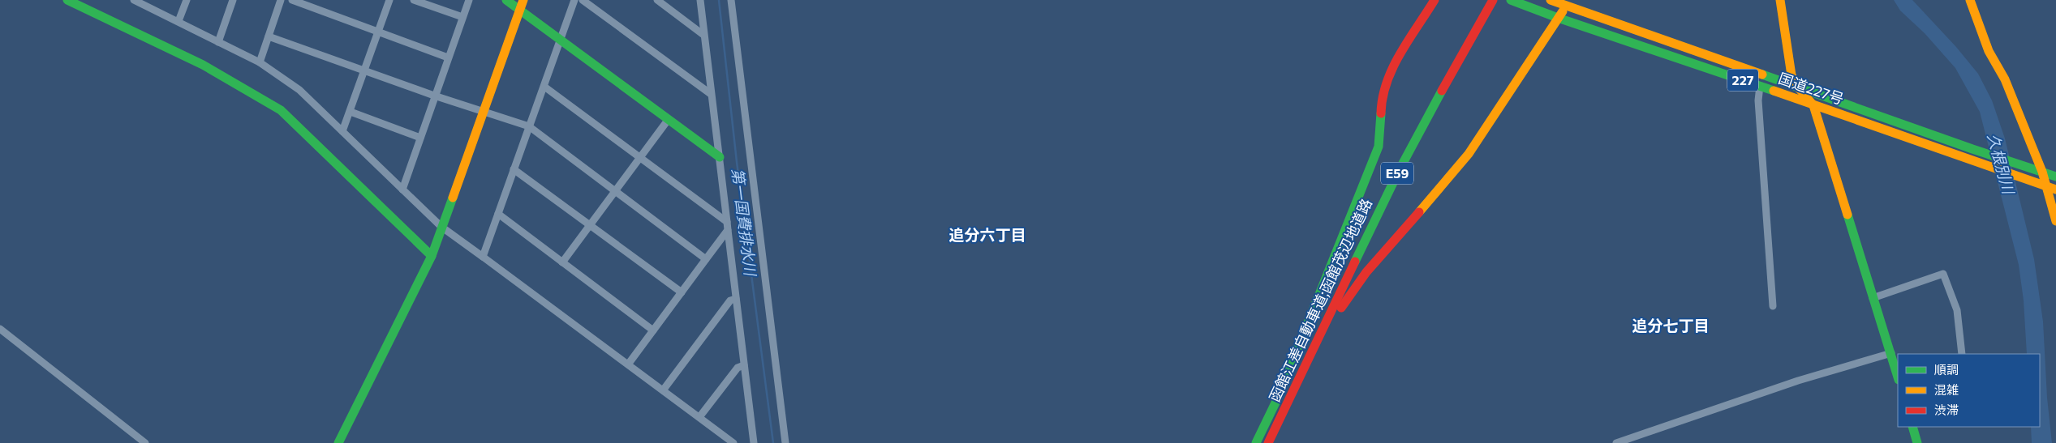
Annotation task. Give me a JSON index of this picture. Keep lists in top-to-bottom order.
{
  "streets": {
    "main road": [
      "227",
      "国道227号",
      "E59",
      "函館江差自動車道;函館茂辺地道路"
    ]
  },
  "districts": ["追分六丁目", "追分七丁目"],
  "water": ["久根別川", "第一国費排水川"],
  "legend": ["順調", "混雑", "渋滞"]
}
